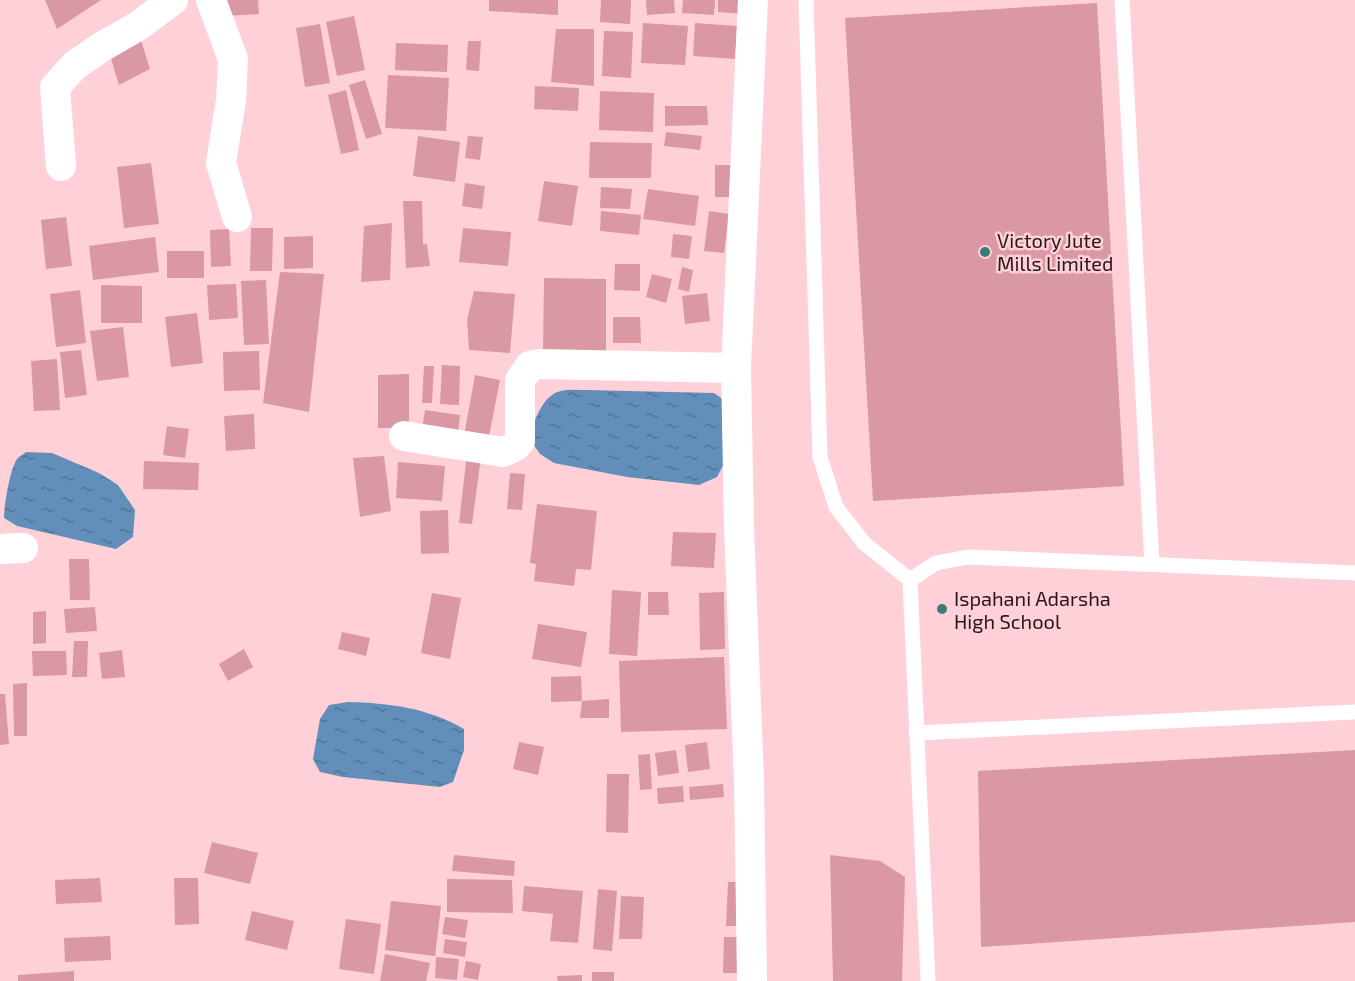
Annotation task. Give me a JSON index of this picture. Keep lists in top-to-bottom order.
{
  "places": ["Victory Jute Mills Limited", "Ispahani Adarsha High School"]
}
